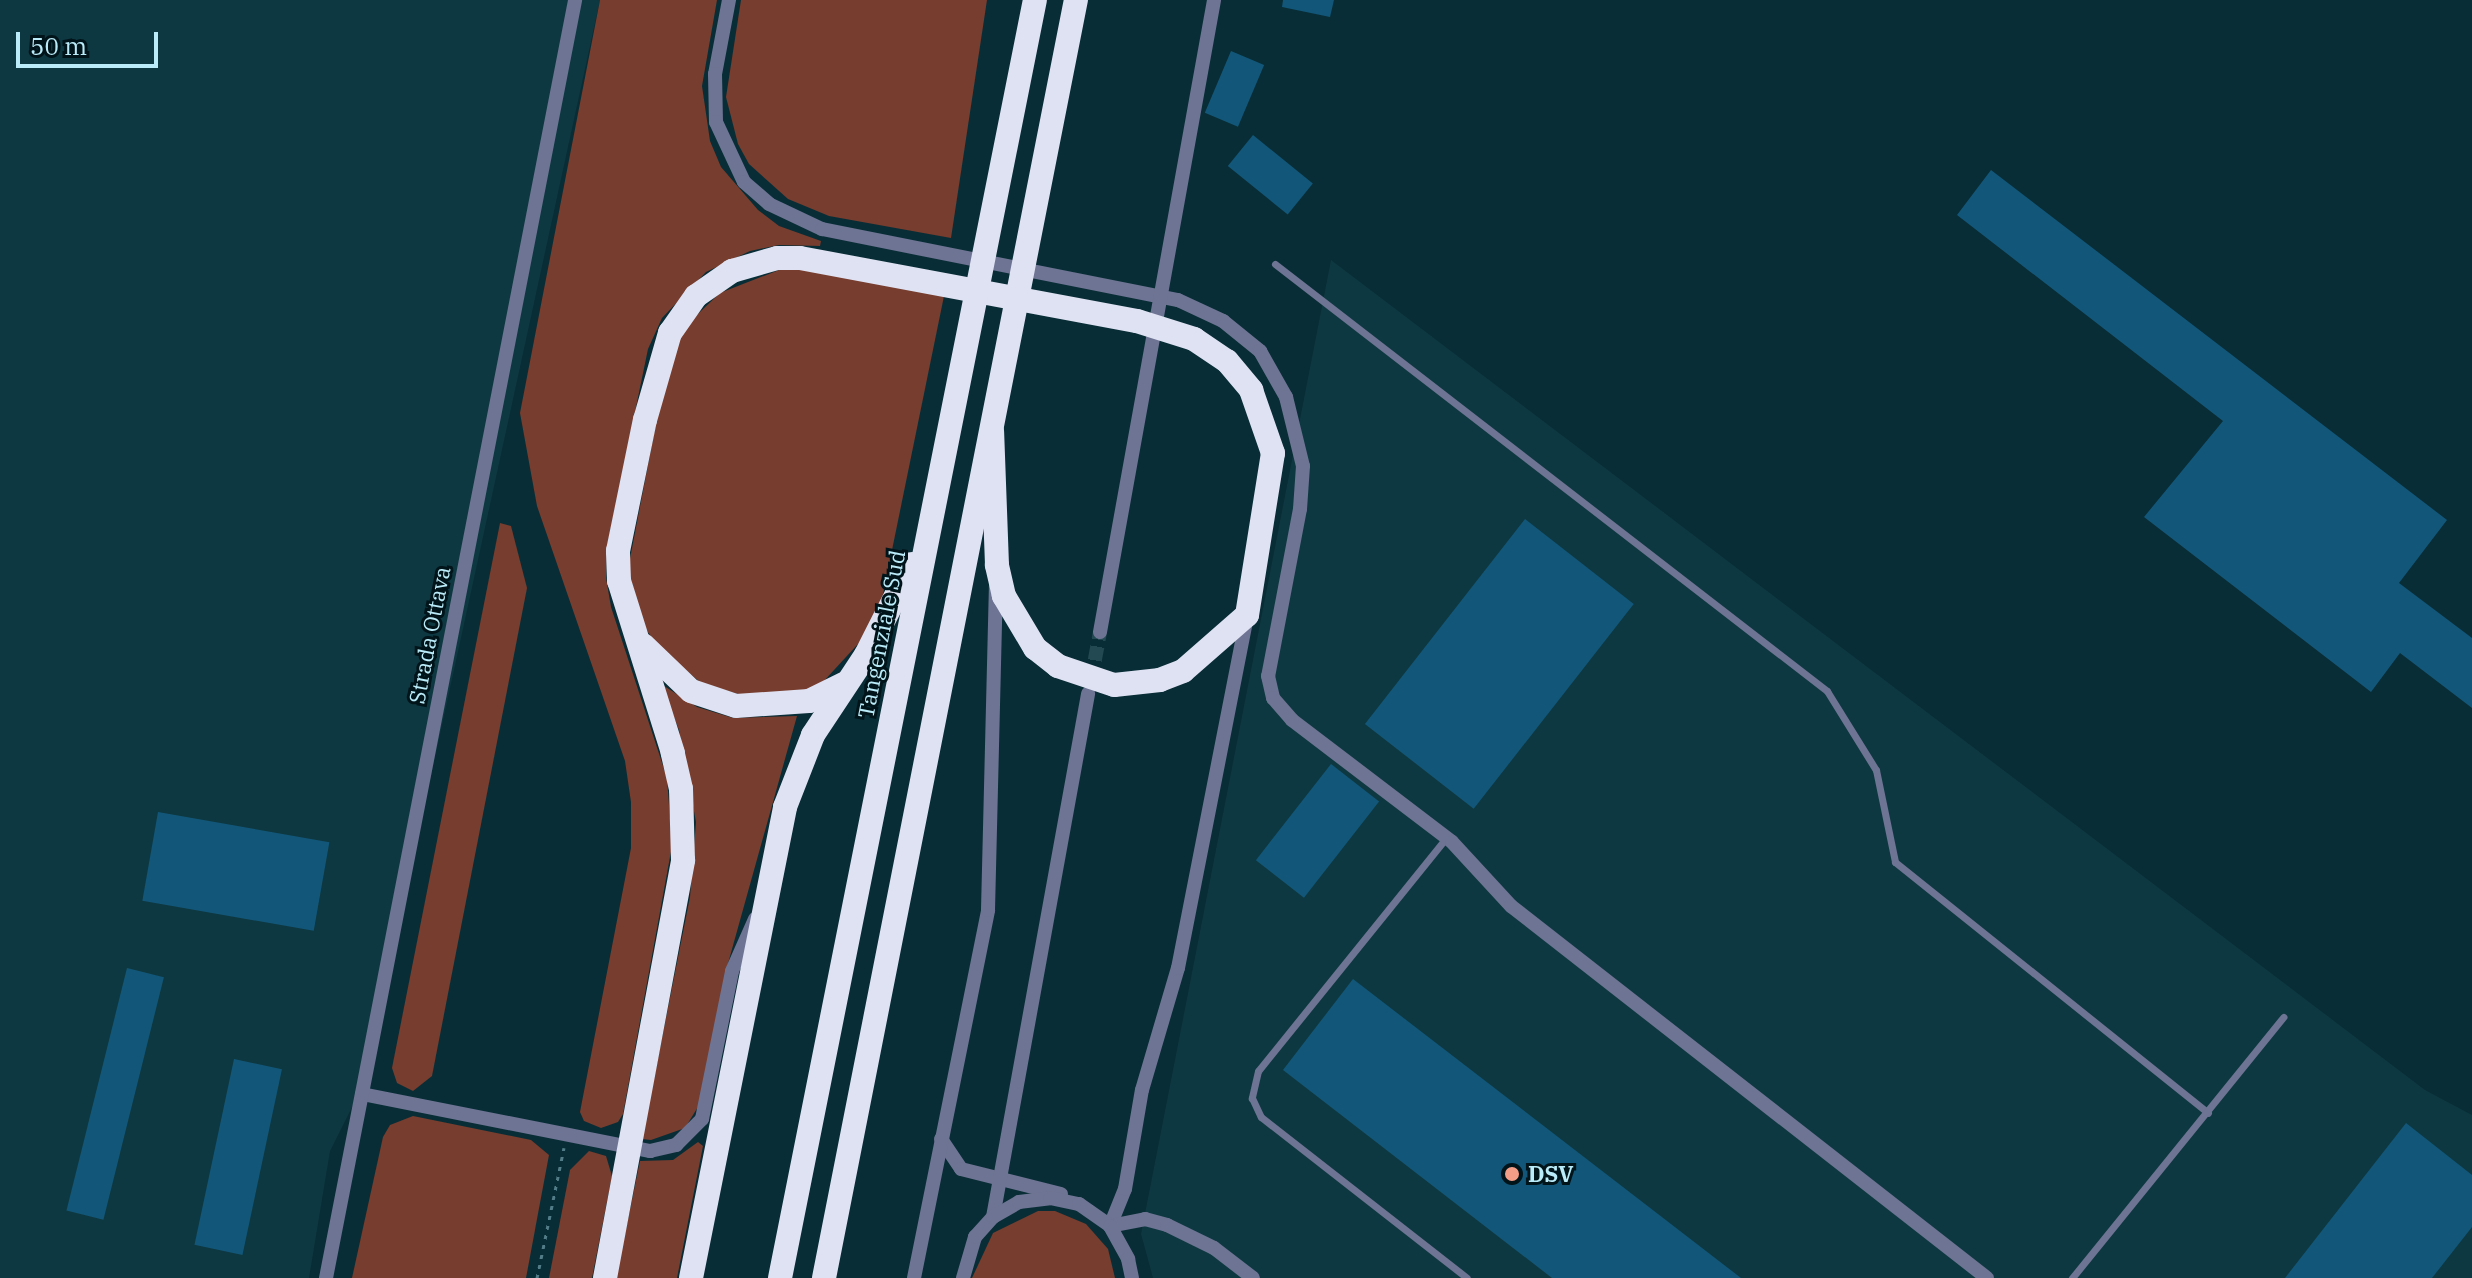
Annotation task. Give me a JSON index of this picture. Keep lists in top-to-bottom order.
{
  "streets": {
    "highway": ["Tangenziale Sud"],
    "street": ["Strada Ottava"]
  },
  "places": ["DSV"],
  "scale_bar": "50 m"
}
